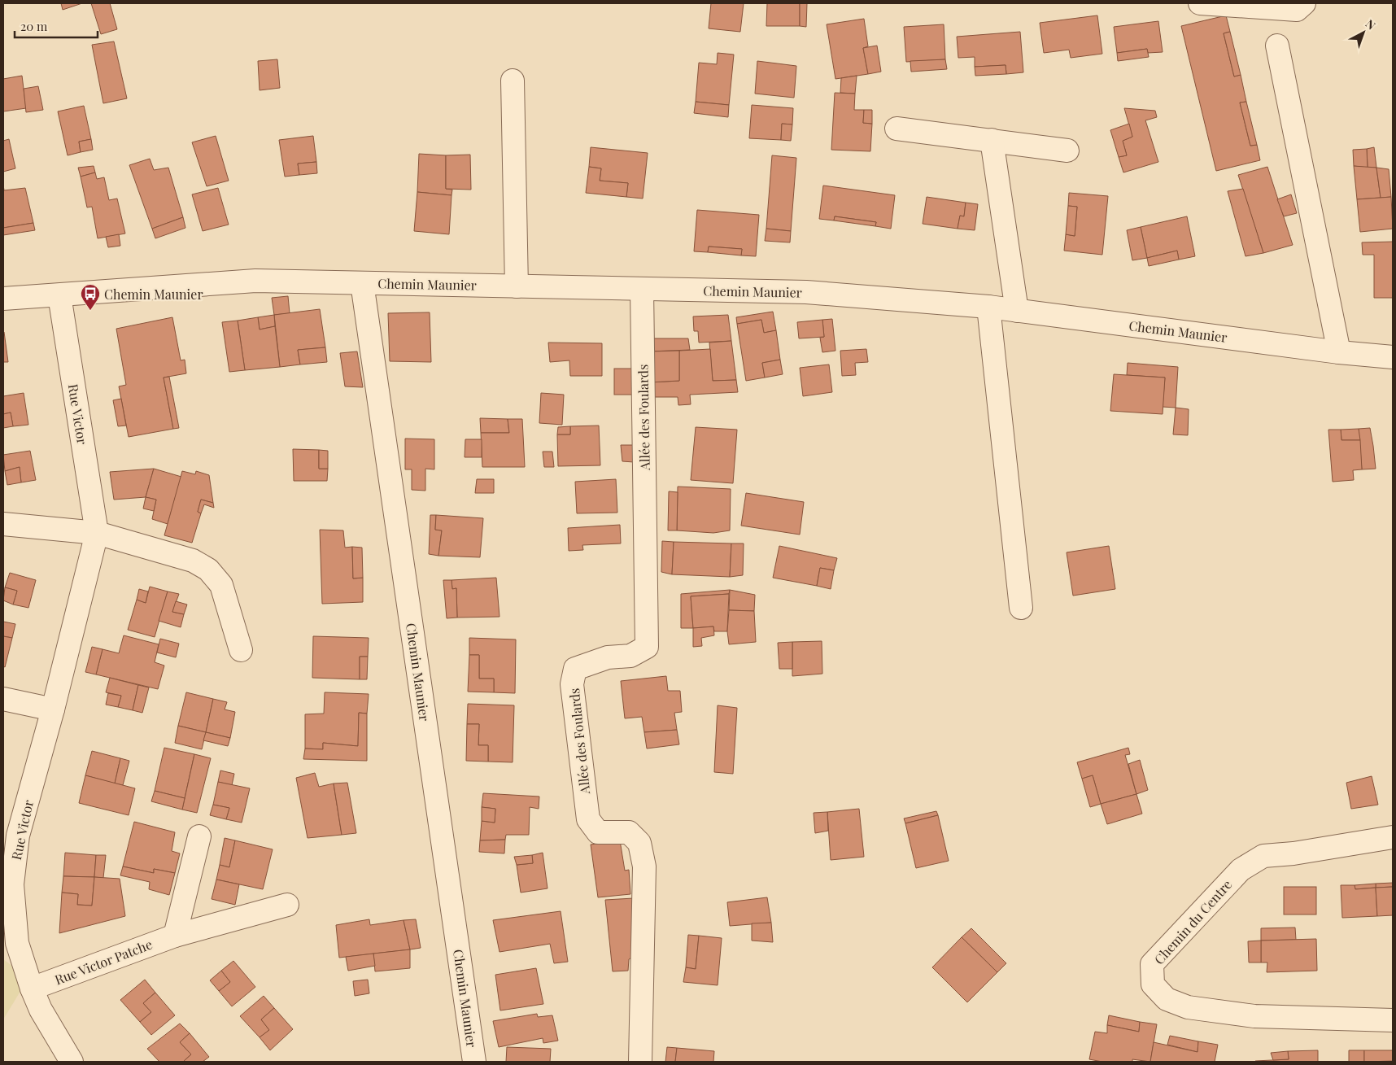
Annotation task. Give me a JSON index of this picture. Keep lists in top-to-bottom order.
{
  "streets": {
    "street": [
      "Chemin Maunier",
      "Rue Victor",
      "Allée des Foulards",
      "Chemin du Centre",
      "Rue Victor Patche"
    ]
  },
  "crossings": [
    ["Chemin Maunier", "Rue Victor"],
    ["Chemin Maunier", "Allée des Foulards"],
    ["Rue Victor", "Rue Victor Patche"]
  ],
  "places": {
    "bus stop": ["Chemin Maunier"]
  },
  "scale_bar": "20 m",
  "north": "top right"
}
